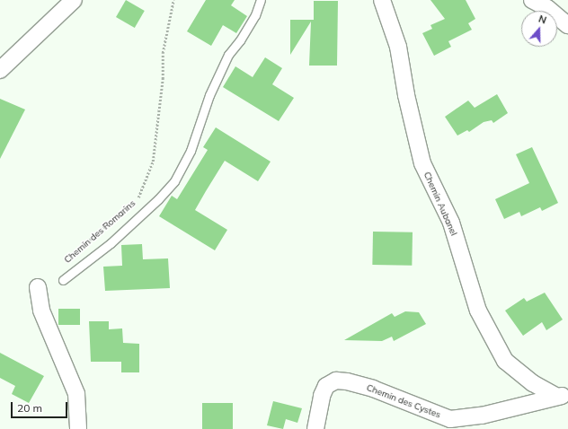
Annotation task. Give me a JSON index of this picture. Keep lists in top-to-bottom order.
{
  "streets": {
    "street": ["Chemin Aubanel", "Chemin des Cystes"],
    "path": ["Chemin des Romarins"]
  },
  "crossings": [
    ["Chemin Aubanel", "Chemin des Cystes"]
  ],
  "scale_bar": "20 m",
  "north": "top"
}
